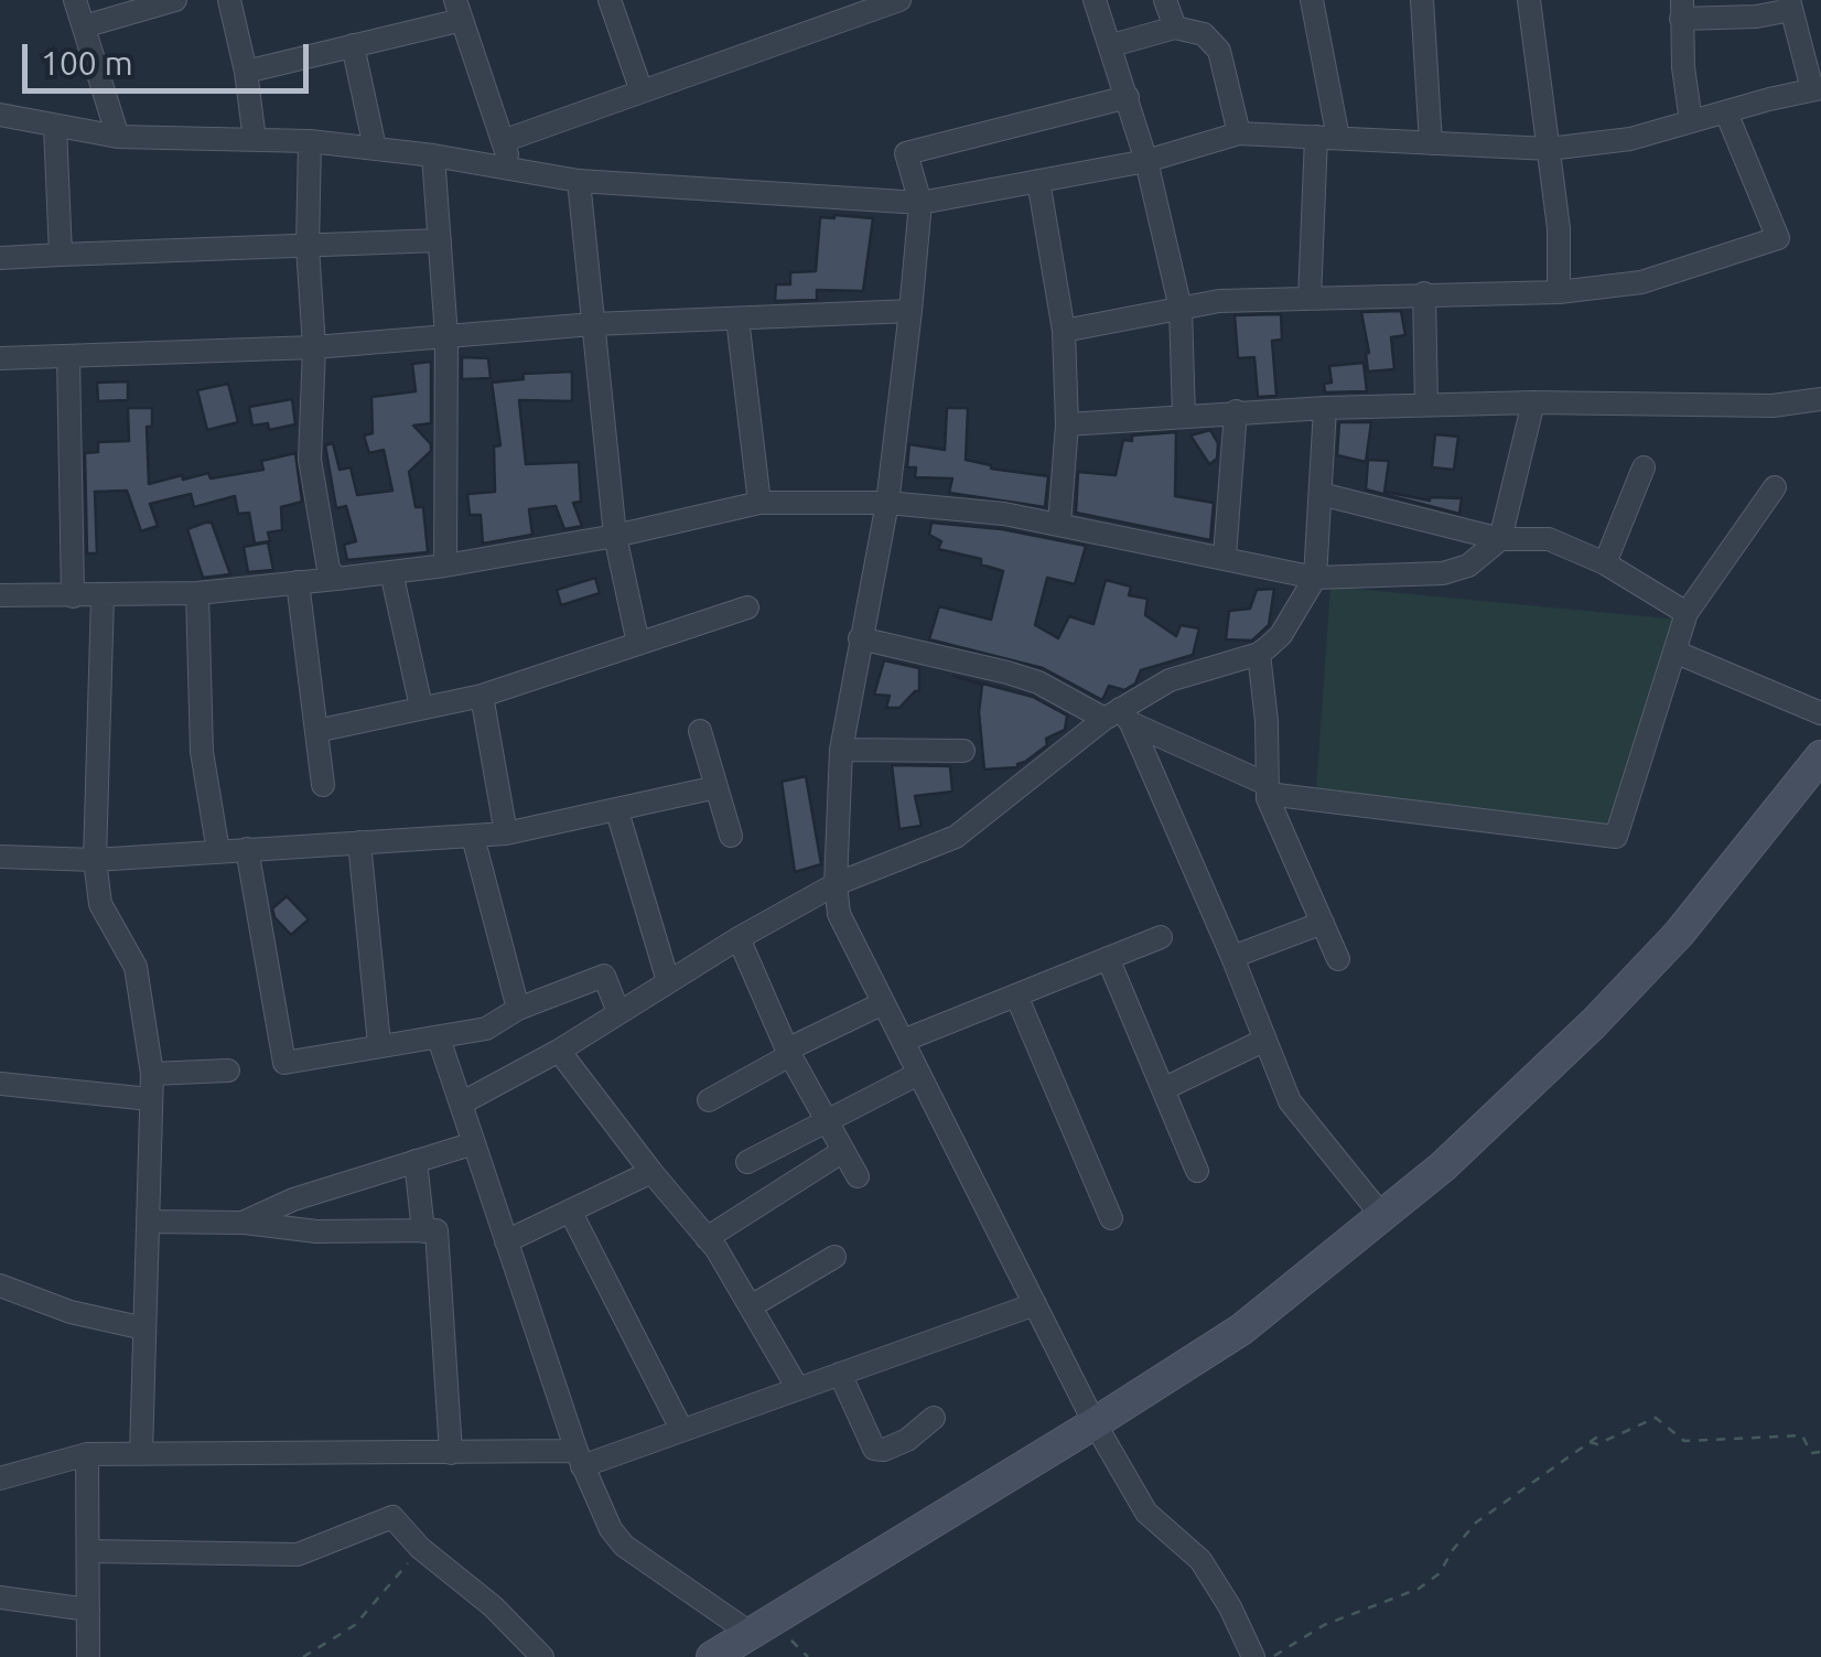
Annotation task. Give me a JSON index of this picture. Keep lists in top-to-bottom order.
{
  "scale_bar": "100 m"
}
